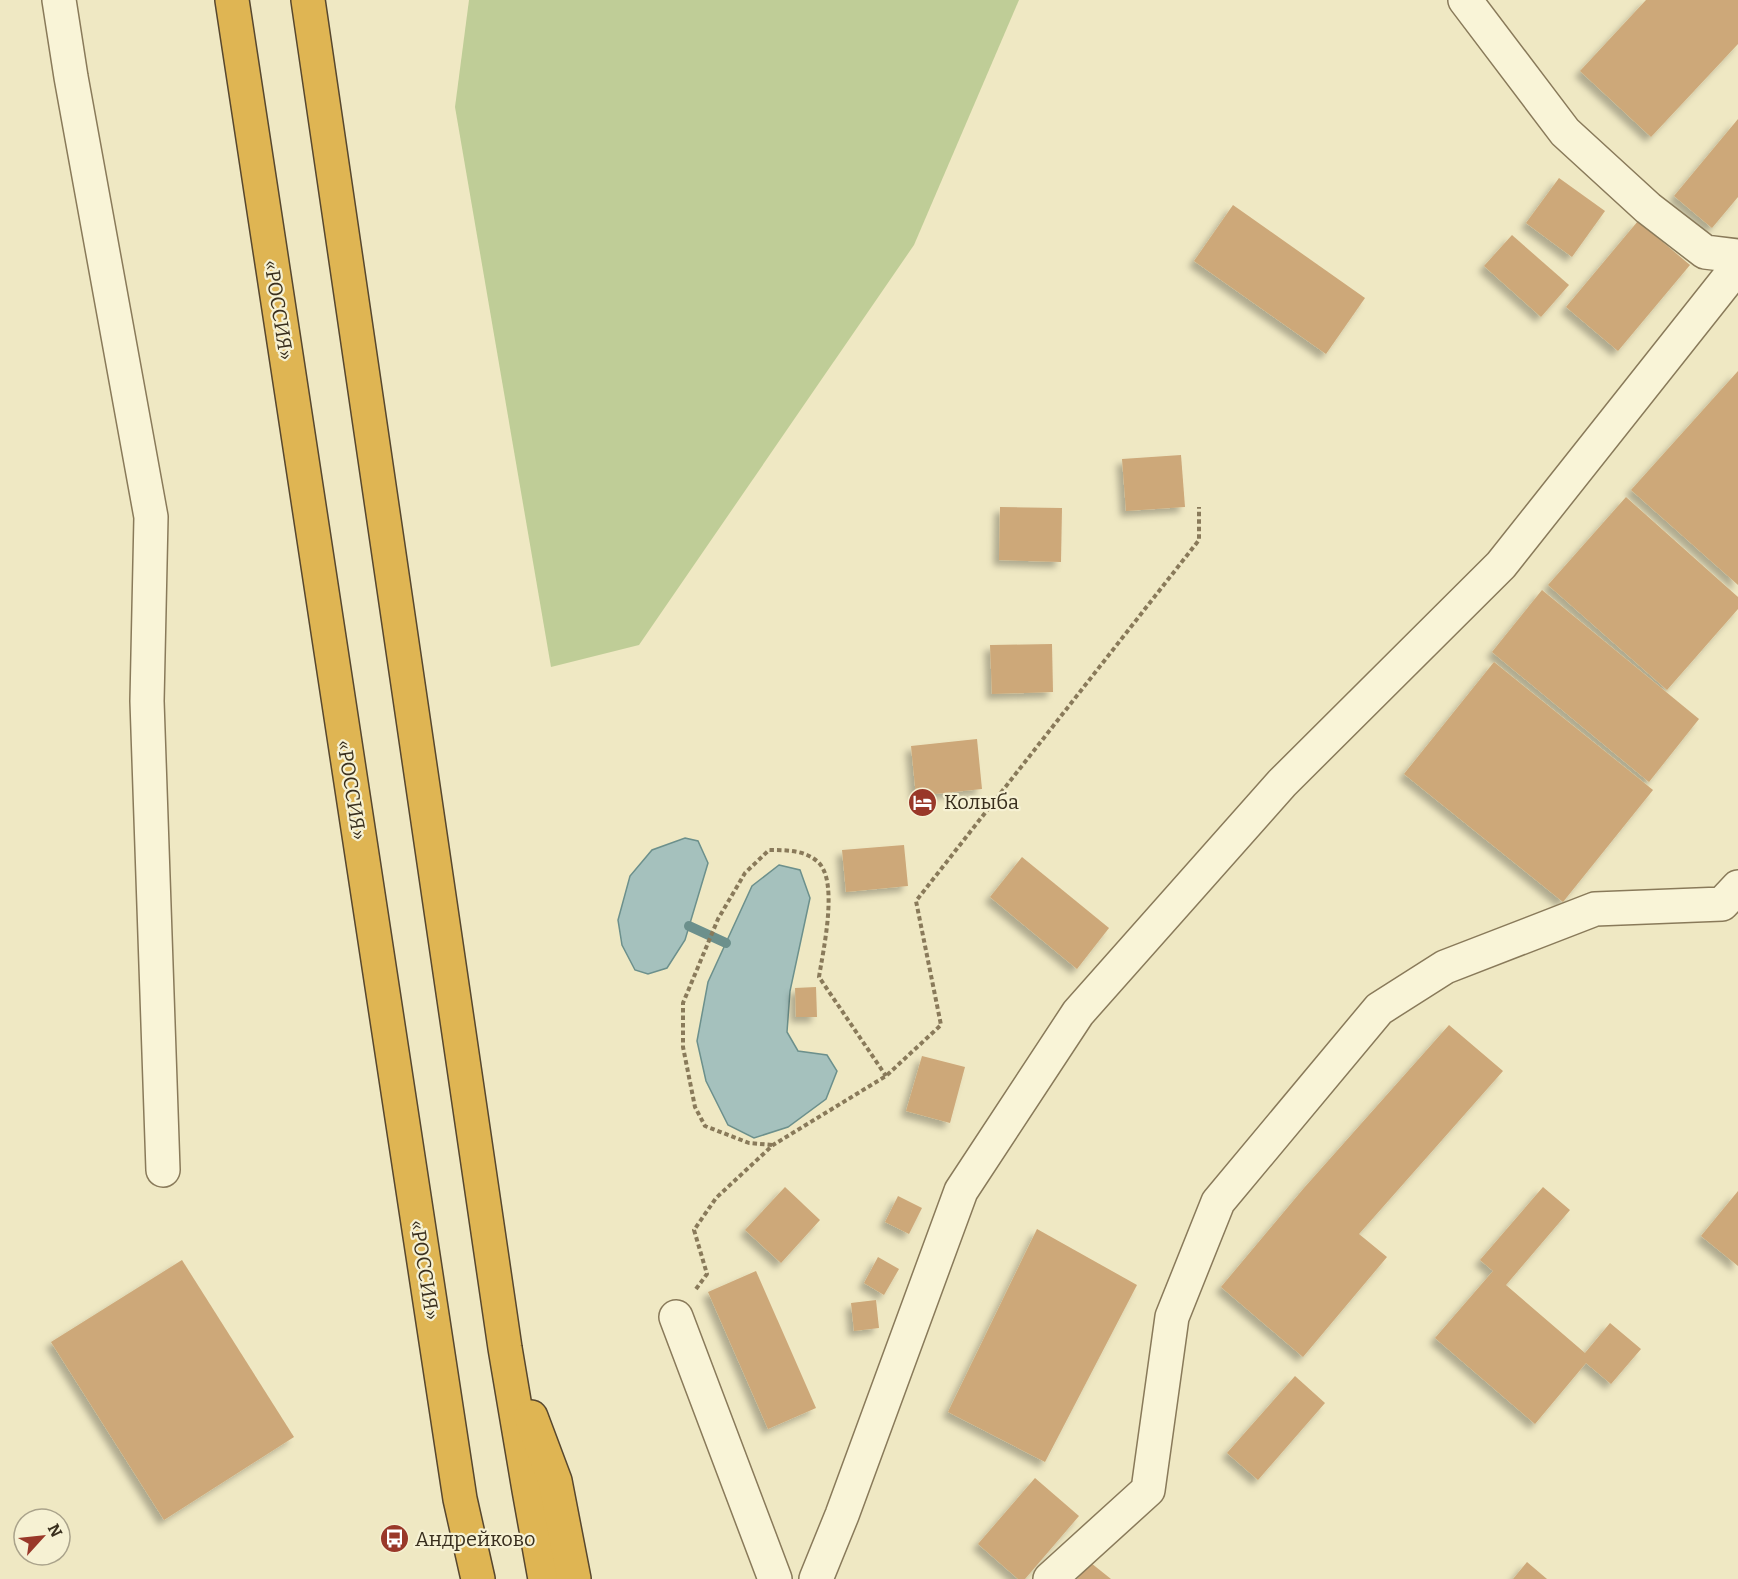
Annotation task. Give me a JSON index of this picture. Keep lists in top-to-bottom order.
{
  "streets": {
    "highway": ["«РОССИЯ»"]
  },
  "places": {
    "hotel": ["Колыба"],
    "bus stop": ["Андрейково"]
  },
  "north": "top right"
}
